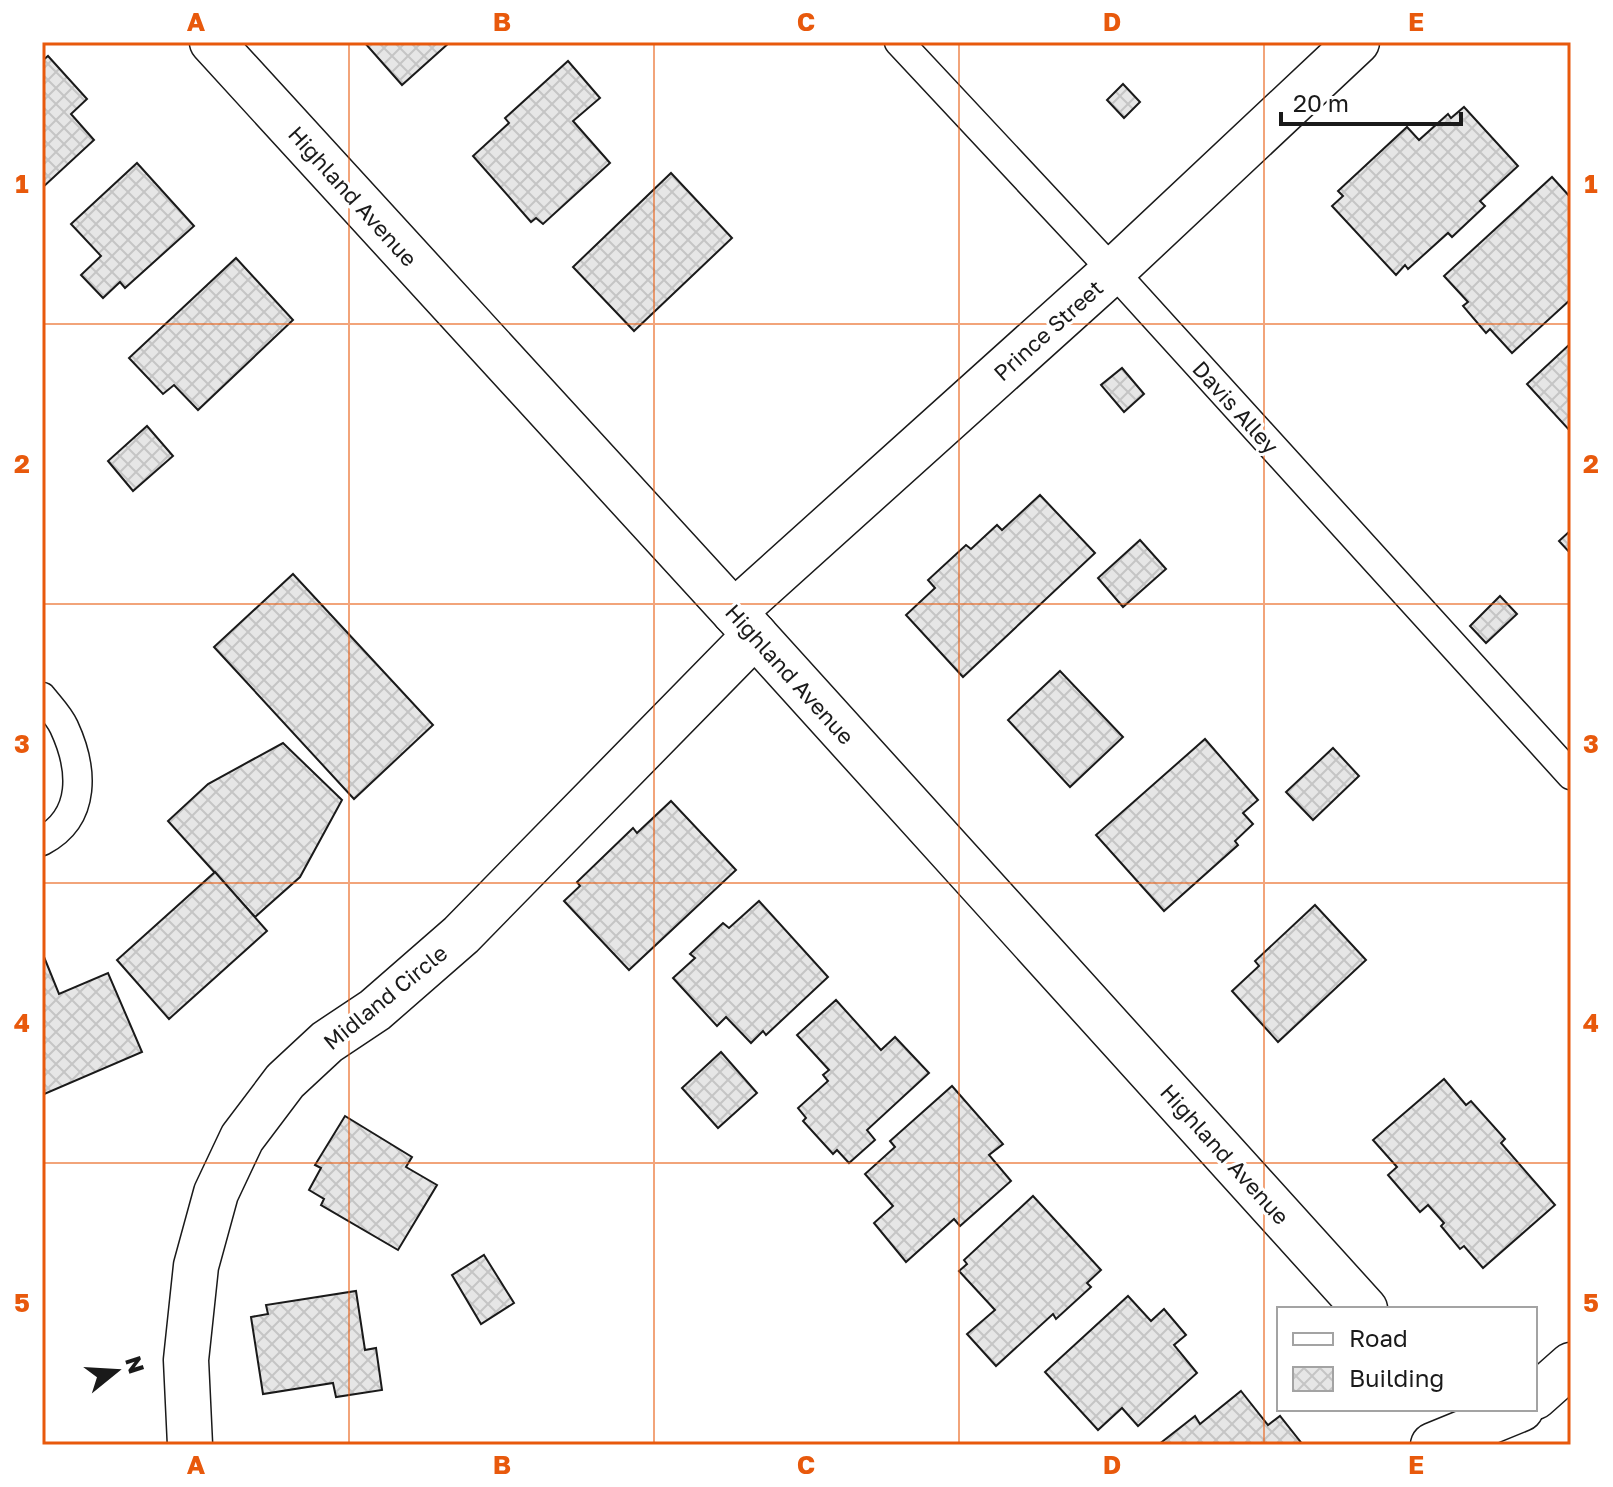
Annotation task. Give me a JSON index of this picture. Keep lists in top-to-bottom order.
{
  "streets": {
    "street": ["Highland Avenue", "Prince Street", "Midland Circle"],
    "lane": ["Davis Alley"]
  },
  "crossings": [
    ["Highland Avenue", "Prince Street"],
    ["Highland Avenue", "Midland Circle"],
    ["Prince Street", "Davis Alley"],
    ["Prince Street", "Midland Circle"]
  ],
  "legend": ["Road", "Building"],
  "scale_bar": "20 m",
  "north": "right",
  "grid": {
    "columns": [
      "A",
      "B",
      "C",
      "D",
      "E"
    ],
    "rows": [
      "1",
      "2",
      "3",
      "4",
      "5"
    ]
  }
}
